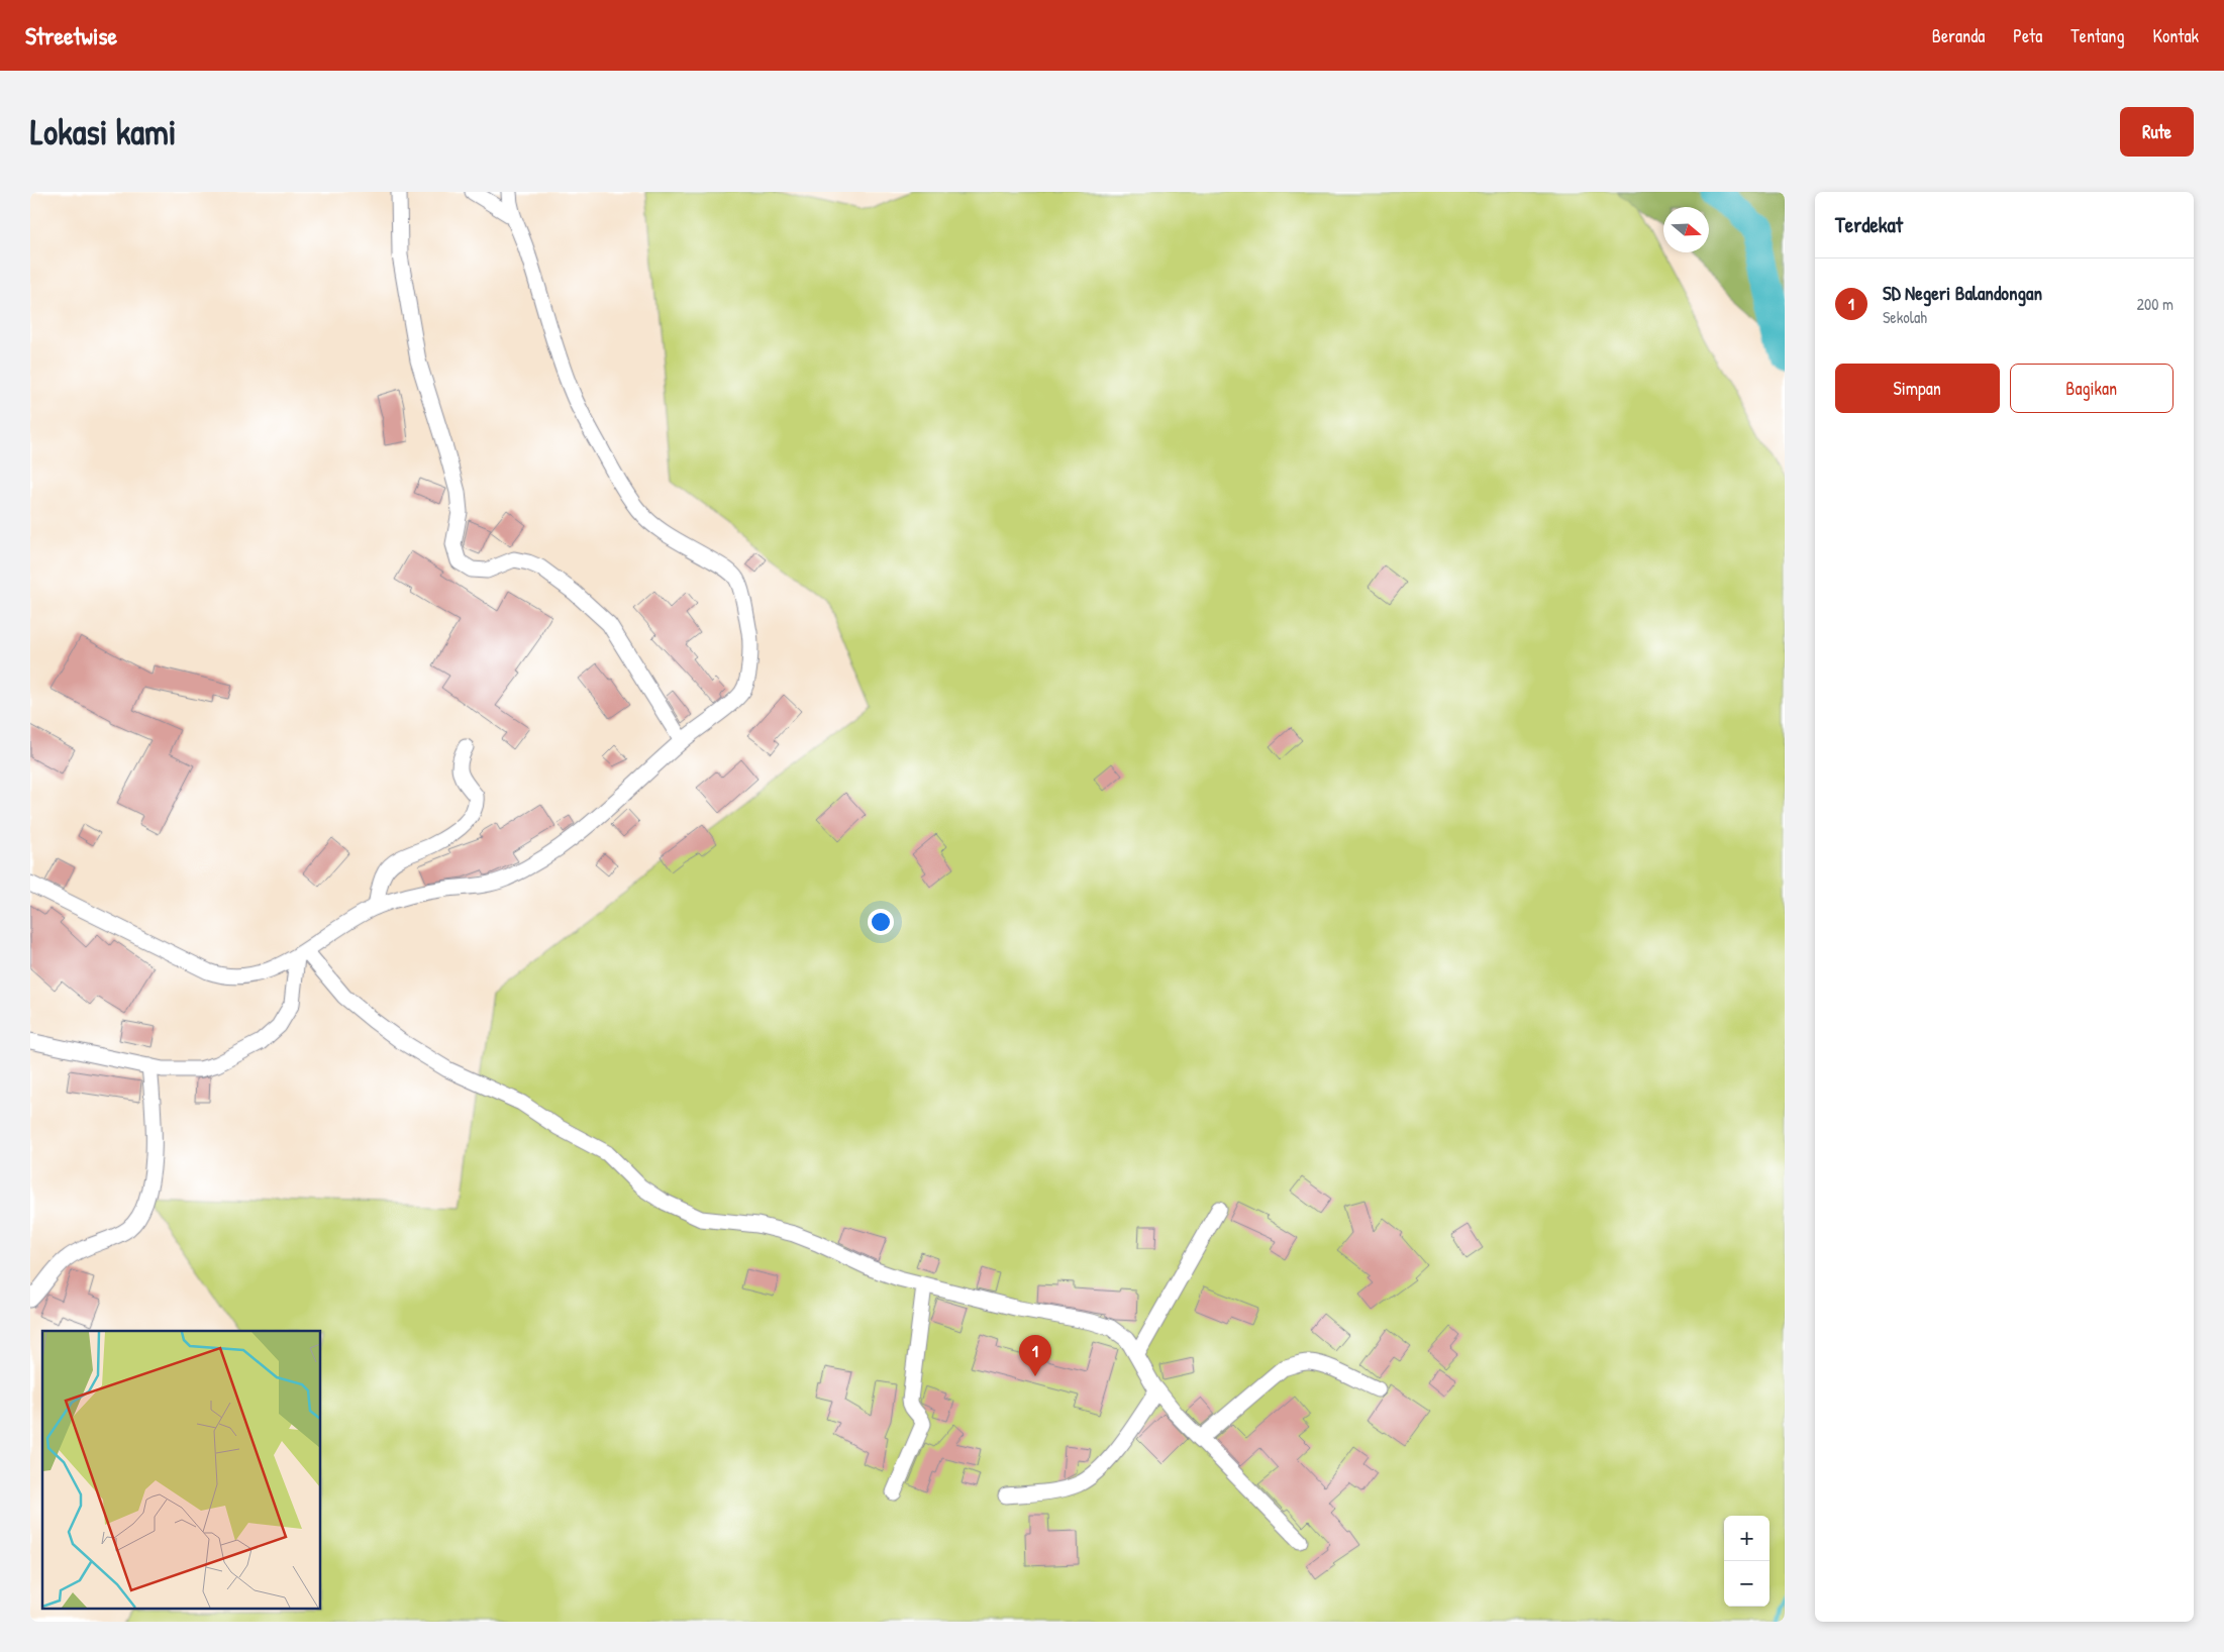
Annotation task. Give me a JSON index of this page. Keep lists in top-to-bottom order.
{
  "north": "right",
  "page": {
    "header": "Streetwise",
    "nav": [
      "Beranda",
      "Peta",
      "Tentang",
      "Kontak"
    ],
    "buttons": [
      "Rute",
      ["Simpan", "Bagikan"]
    ],
    "title": "Lokasi kami",
    "heading": "Terdekat",
    "list": [
      {
        "mark": "1",
        "name": "SD Negeri Balandongan",
        "note": "Sekolah",
        "value": "200 m"
      }
    ],
    "pins": "1",
    "map_buttons": ["+", "−"]
  }
}
